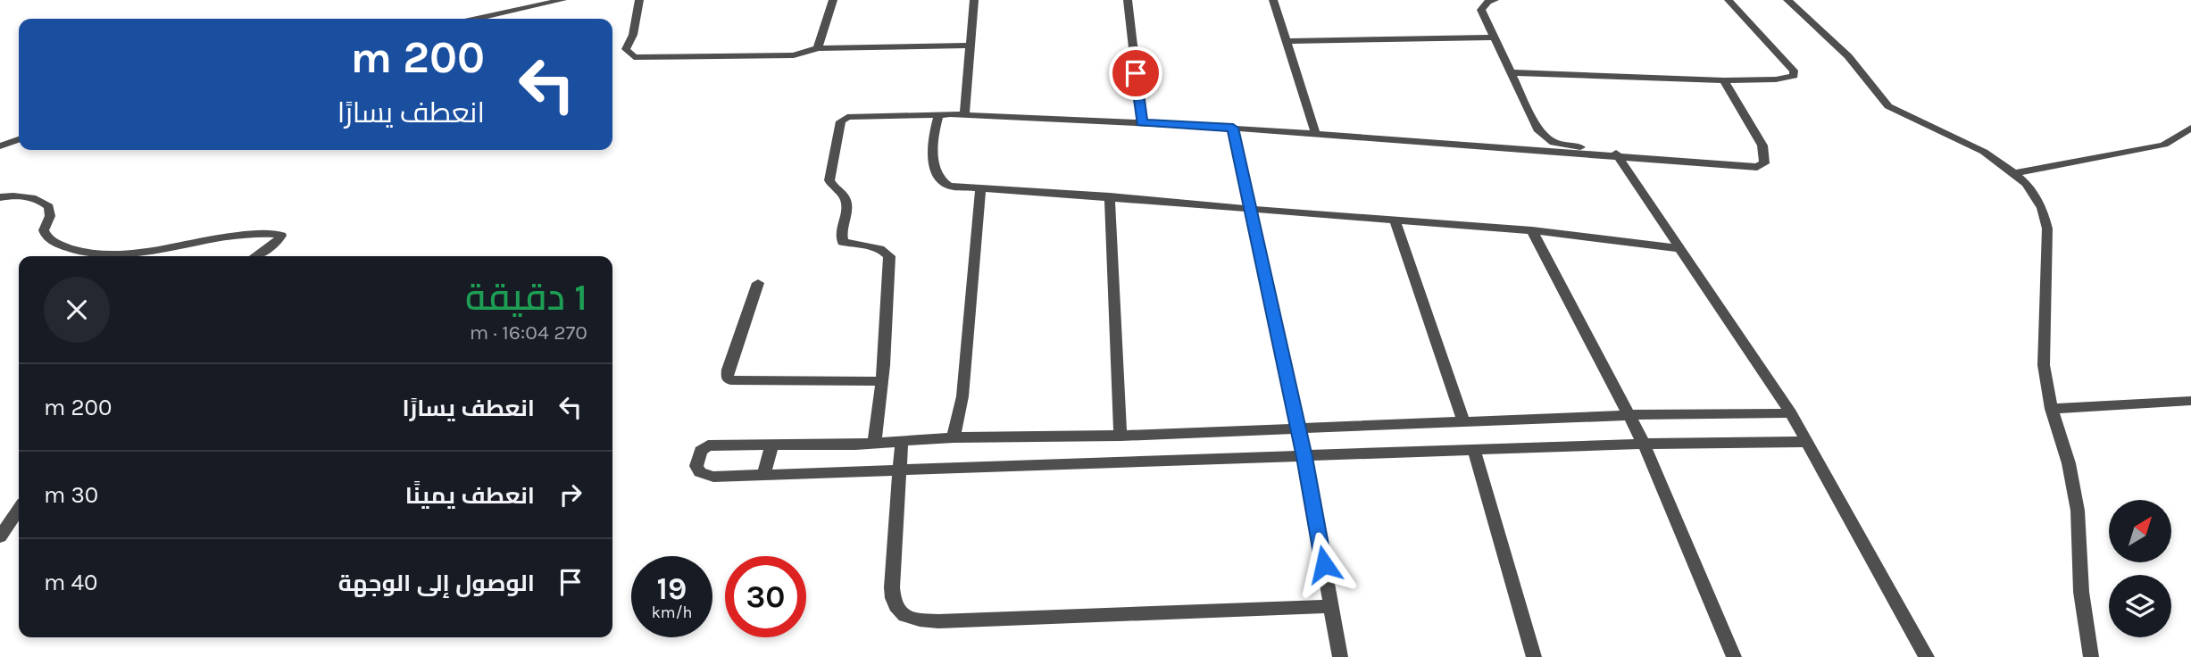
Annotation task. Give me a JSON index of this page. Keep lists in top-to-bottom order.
{
  "north": "top right",
  "page": {
    "turn": ["200 m", "انعطف يسارًا"],
    "heading": ["1 دقيقة", "270 m · 16:04"],
    "list": [
      {
        "name": "انعطف يسارًا",
        "value": "200 m"
      },
      {
        "name": "انعطف يمينًا",
        "value": "30 m"
      },
      {
        "name": "الوصول إلى الوجهة",
        "value": "40 m"
      }
    ],
    "speed": "19 km/h",
    "limit": "30"
  }
}
